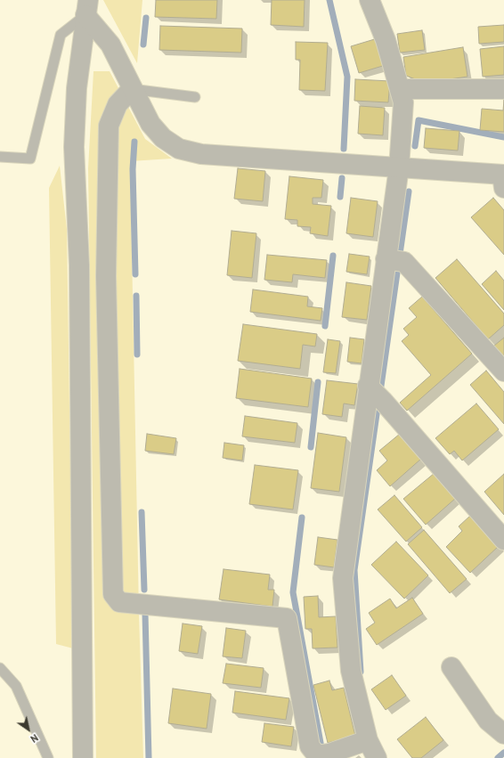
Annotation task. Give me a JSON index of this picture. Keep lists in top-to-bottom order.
{
  "north": "bottom right"
}
